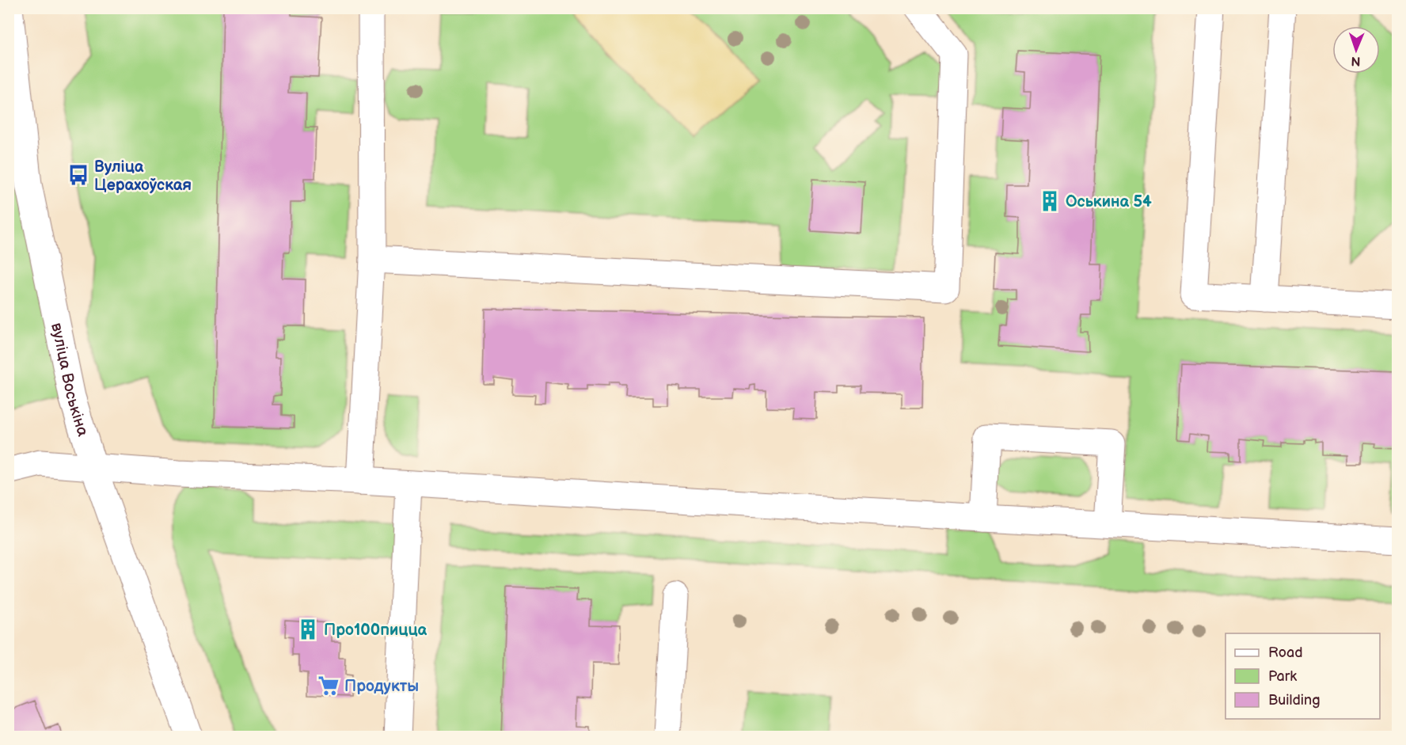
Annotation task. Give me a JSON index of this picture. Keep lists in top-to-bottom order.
{
  "streets": {
    "street": ["вуліца Воськіна"]
  },
  "places": {
    "bus stop": ["Вуліца Церахоўская"],
    "building": ["Оськина 54", "Про100пицца"],
    "supermarket": ["Продукты"]
  },
  "legend": ["Road", "Park", "Building"],
  "north": "bottom"
}
